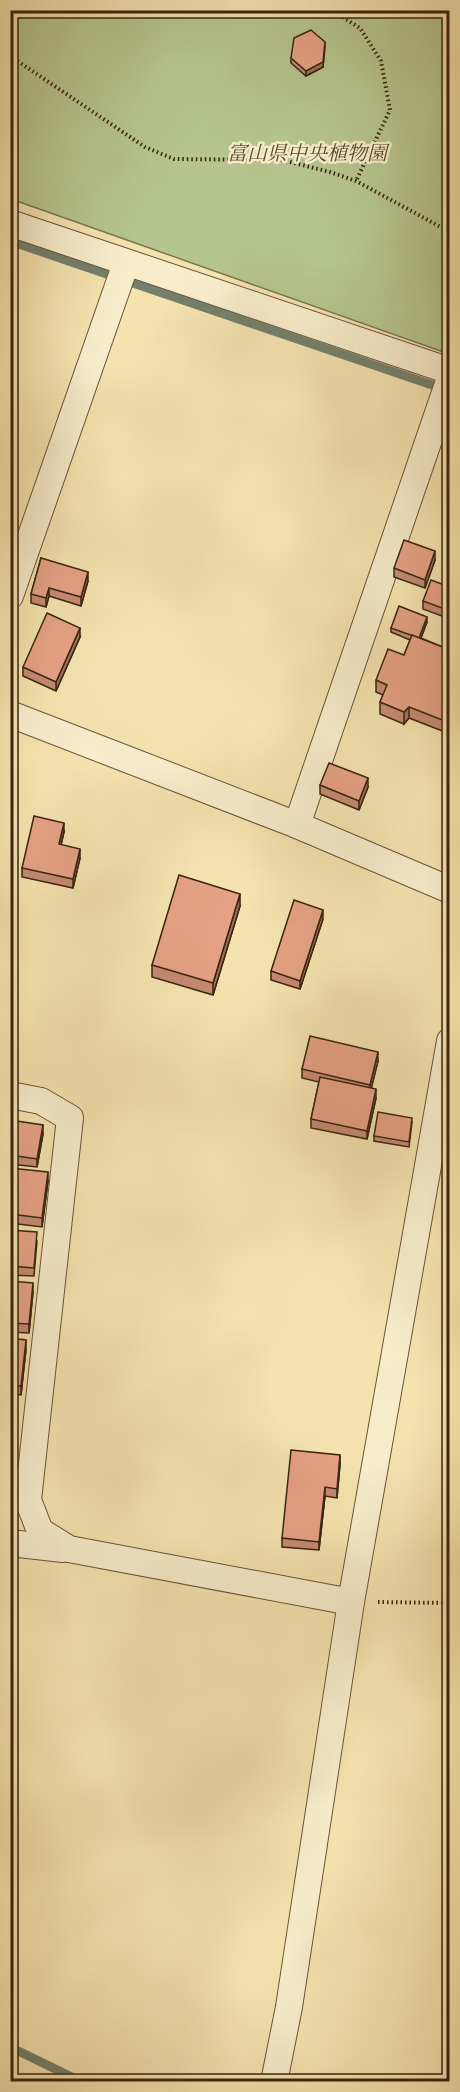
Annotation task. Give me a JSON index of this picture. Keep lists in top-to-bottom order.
{
  "parks": ["富山県中央植物園"]
}
